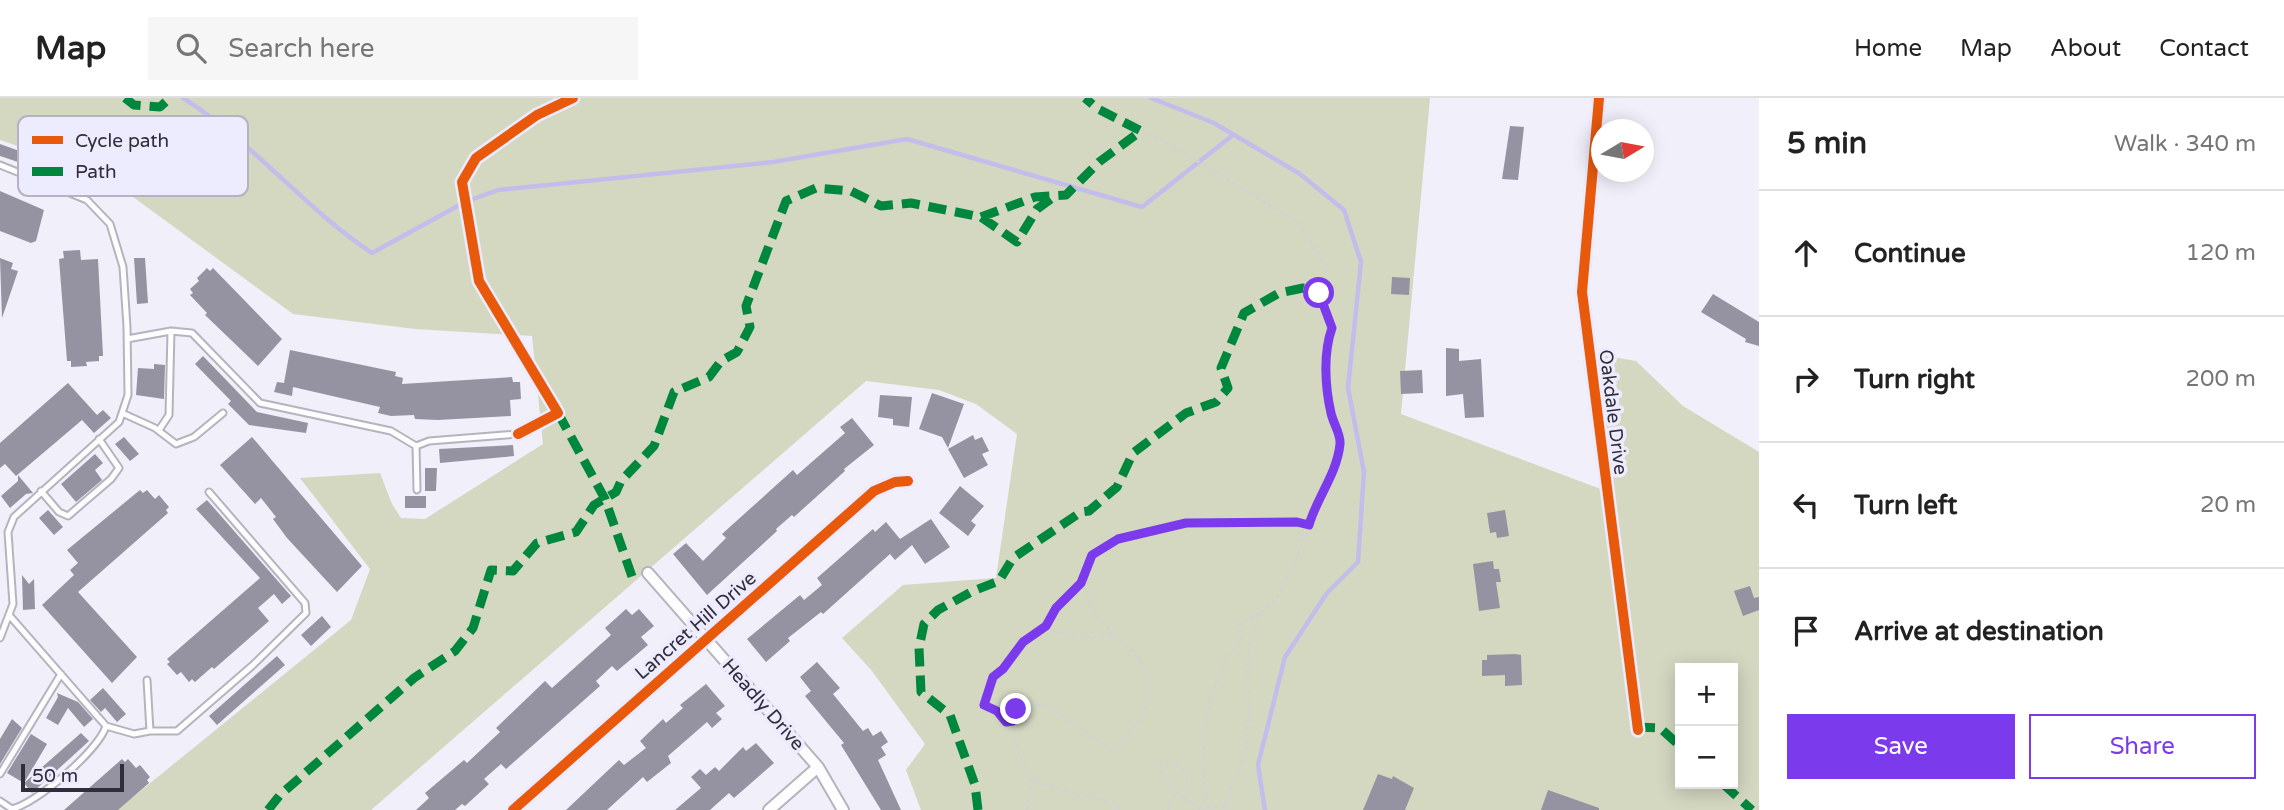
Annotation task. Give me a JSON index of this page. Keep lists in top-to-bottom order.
{
  "streets": {
    "street": ["Oakdale Drive", "Lancret Hill Drive", "Headly Drive"]
  },
  "crossings": [
    ["Lancret Hill Drive", "Headly Drive"]
  ],
  "legend": ["Cycle path", "Path"],
  "scale_bar": "50 m",
  "north": "right",
  "page": {
    "header": "Map",
    "search": "Search here",
    "nav": [
      "Home",
      "Map",
      "About",
      "Contact"
    ],
    "heading": ["5 min", "Walk · 340 m"],
    "list": [
      ["Continue", "120 m"],
      ["Turn right", "200 m"],
      ["Turn left", "20 m"],
      "Arrive at destination"
    ],
    "map_buttons": ["+", "−"],
    "buttons": ["Save", "Share"],
    "scale": "50 m"
  }
}
